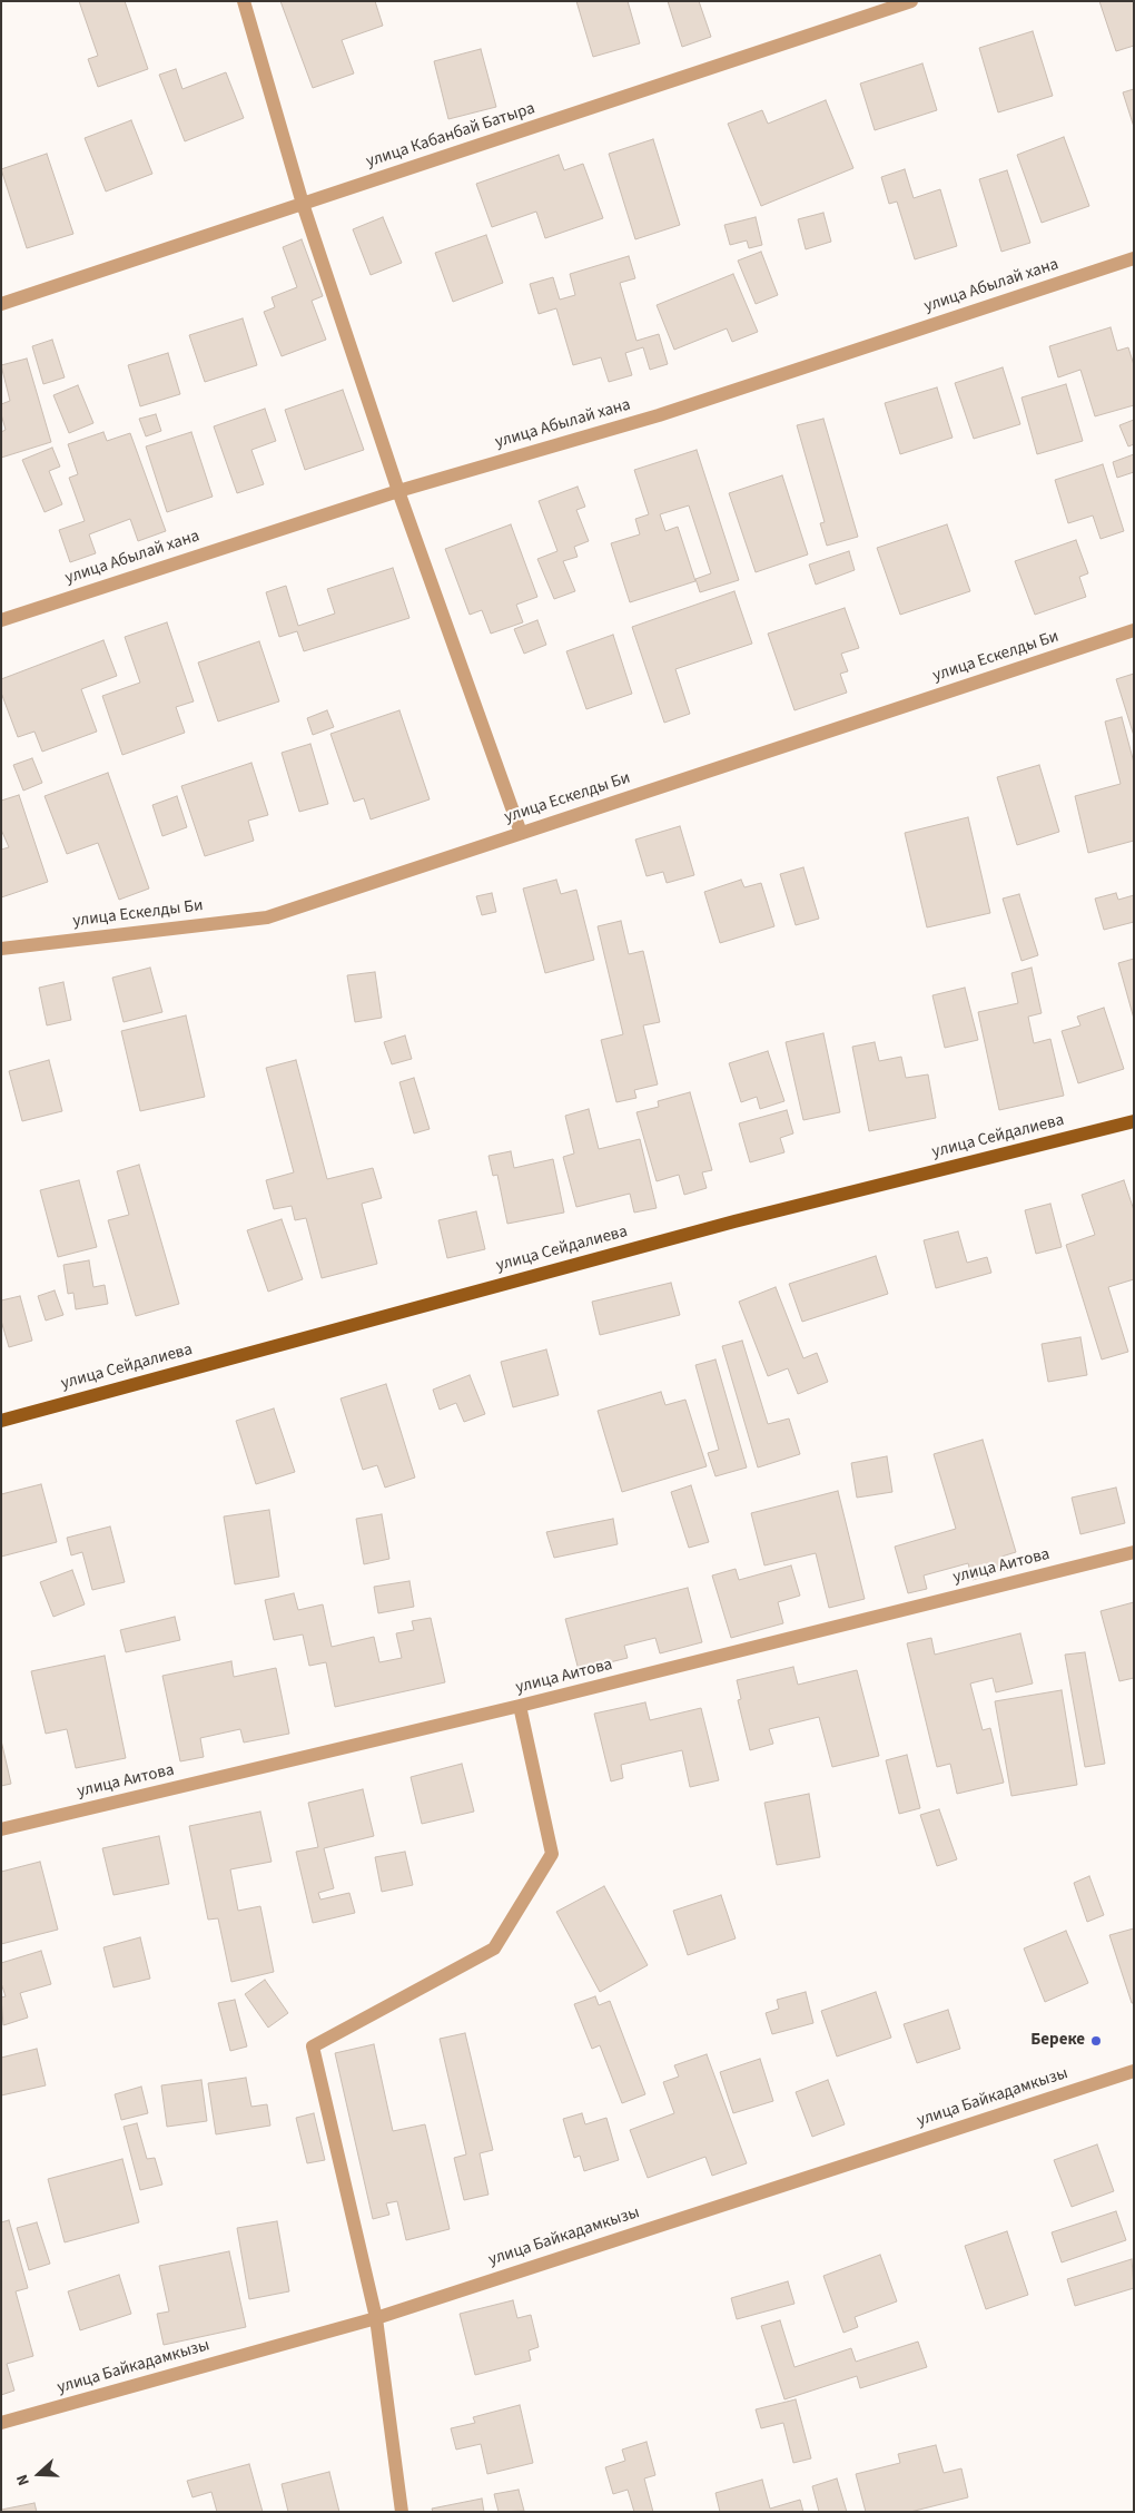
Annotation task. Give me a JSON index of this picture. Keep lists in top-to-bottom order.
{
  "streets": {
    "main road": ["улица Сейдалиева"],
    "street": [
      "улица Кабанбай Батыра",
      "улица Абылай хана",
      "улица Ескелды Би",
      "улица Аитова",
      "улица Байкадамкызы"
    ]
  },
  "places": ["Береке"],
  "north": "left"
}
